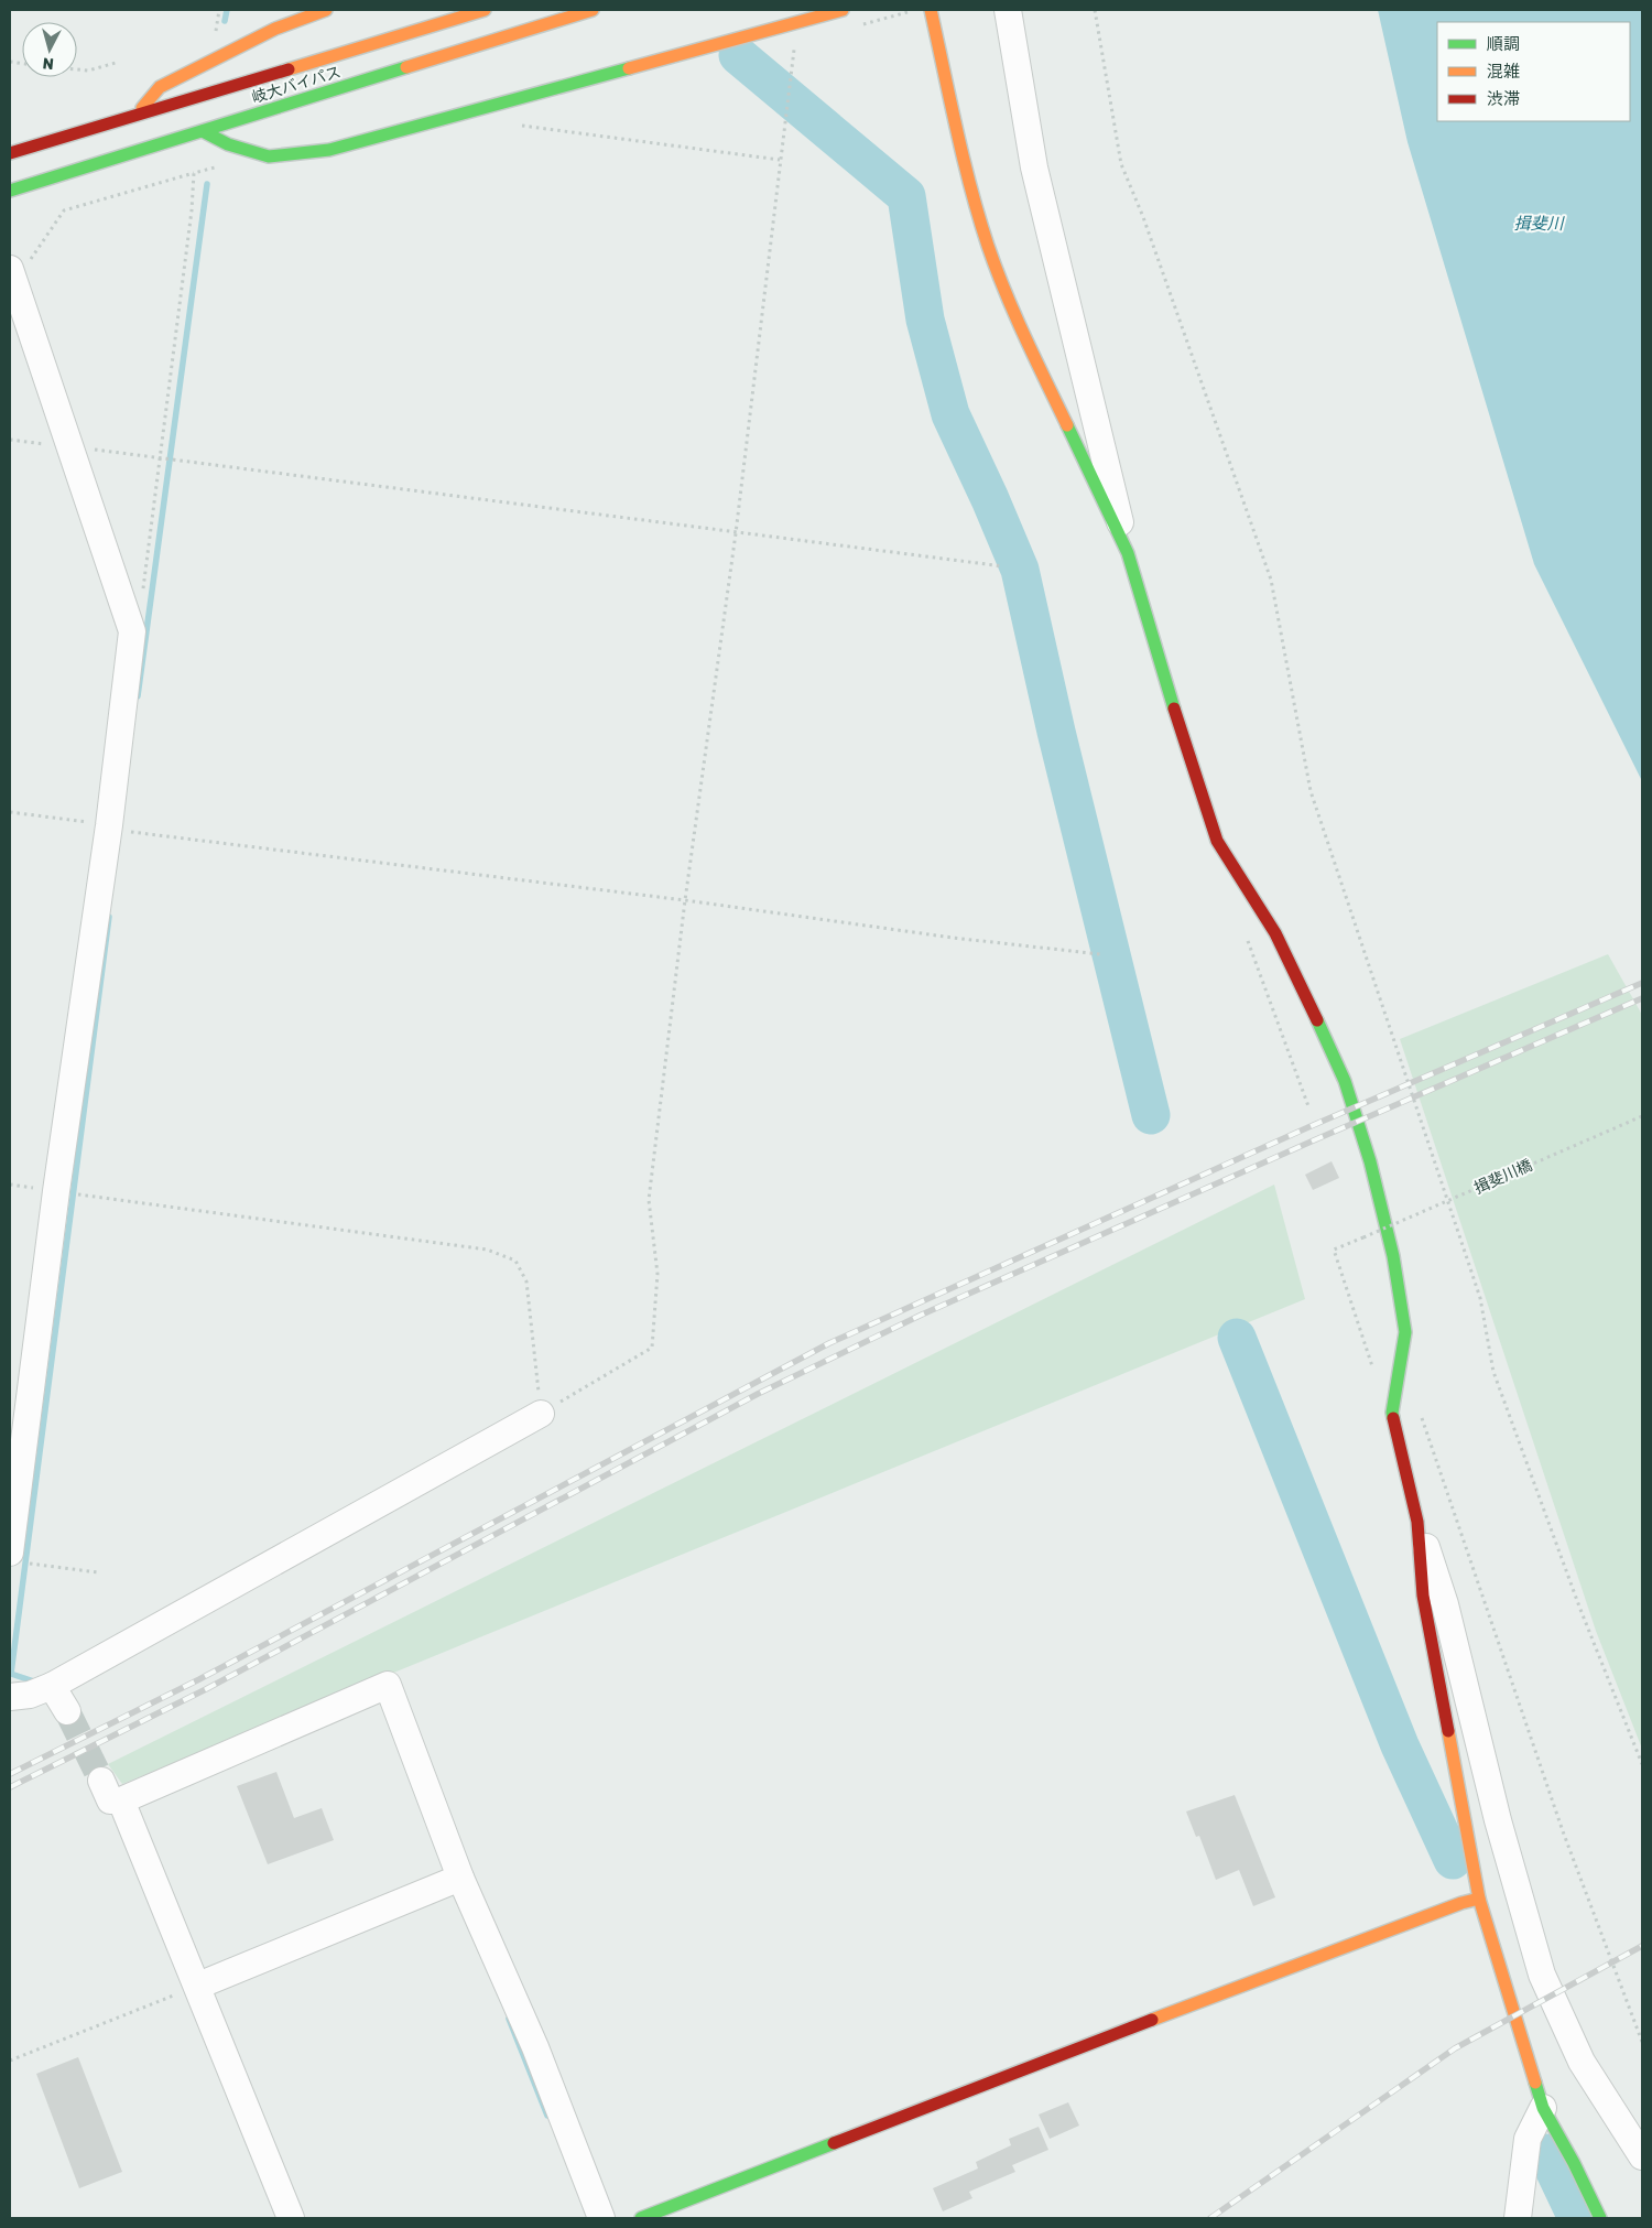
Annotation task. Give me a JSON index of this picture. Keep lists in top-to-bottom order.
{
  "streets": {
    "main road": ["岐大バイパス"],
    "path": ["揖斐川橋"]
  },
  "water": ["揖斐川"],
  "legend": ["順調", "混雑", "渋滞"],
  "north": "bottom"
}
